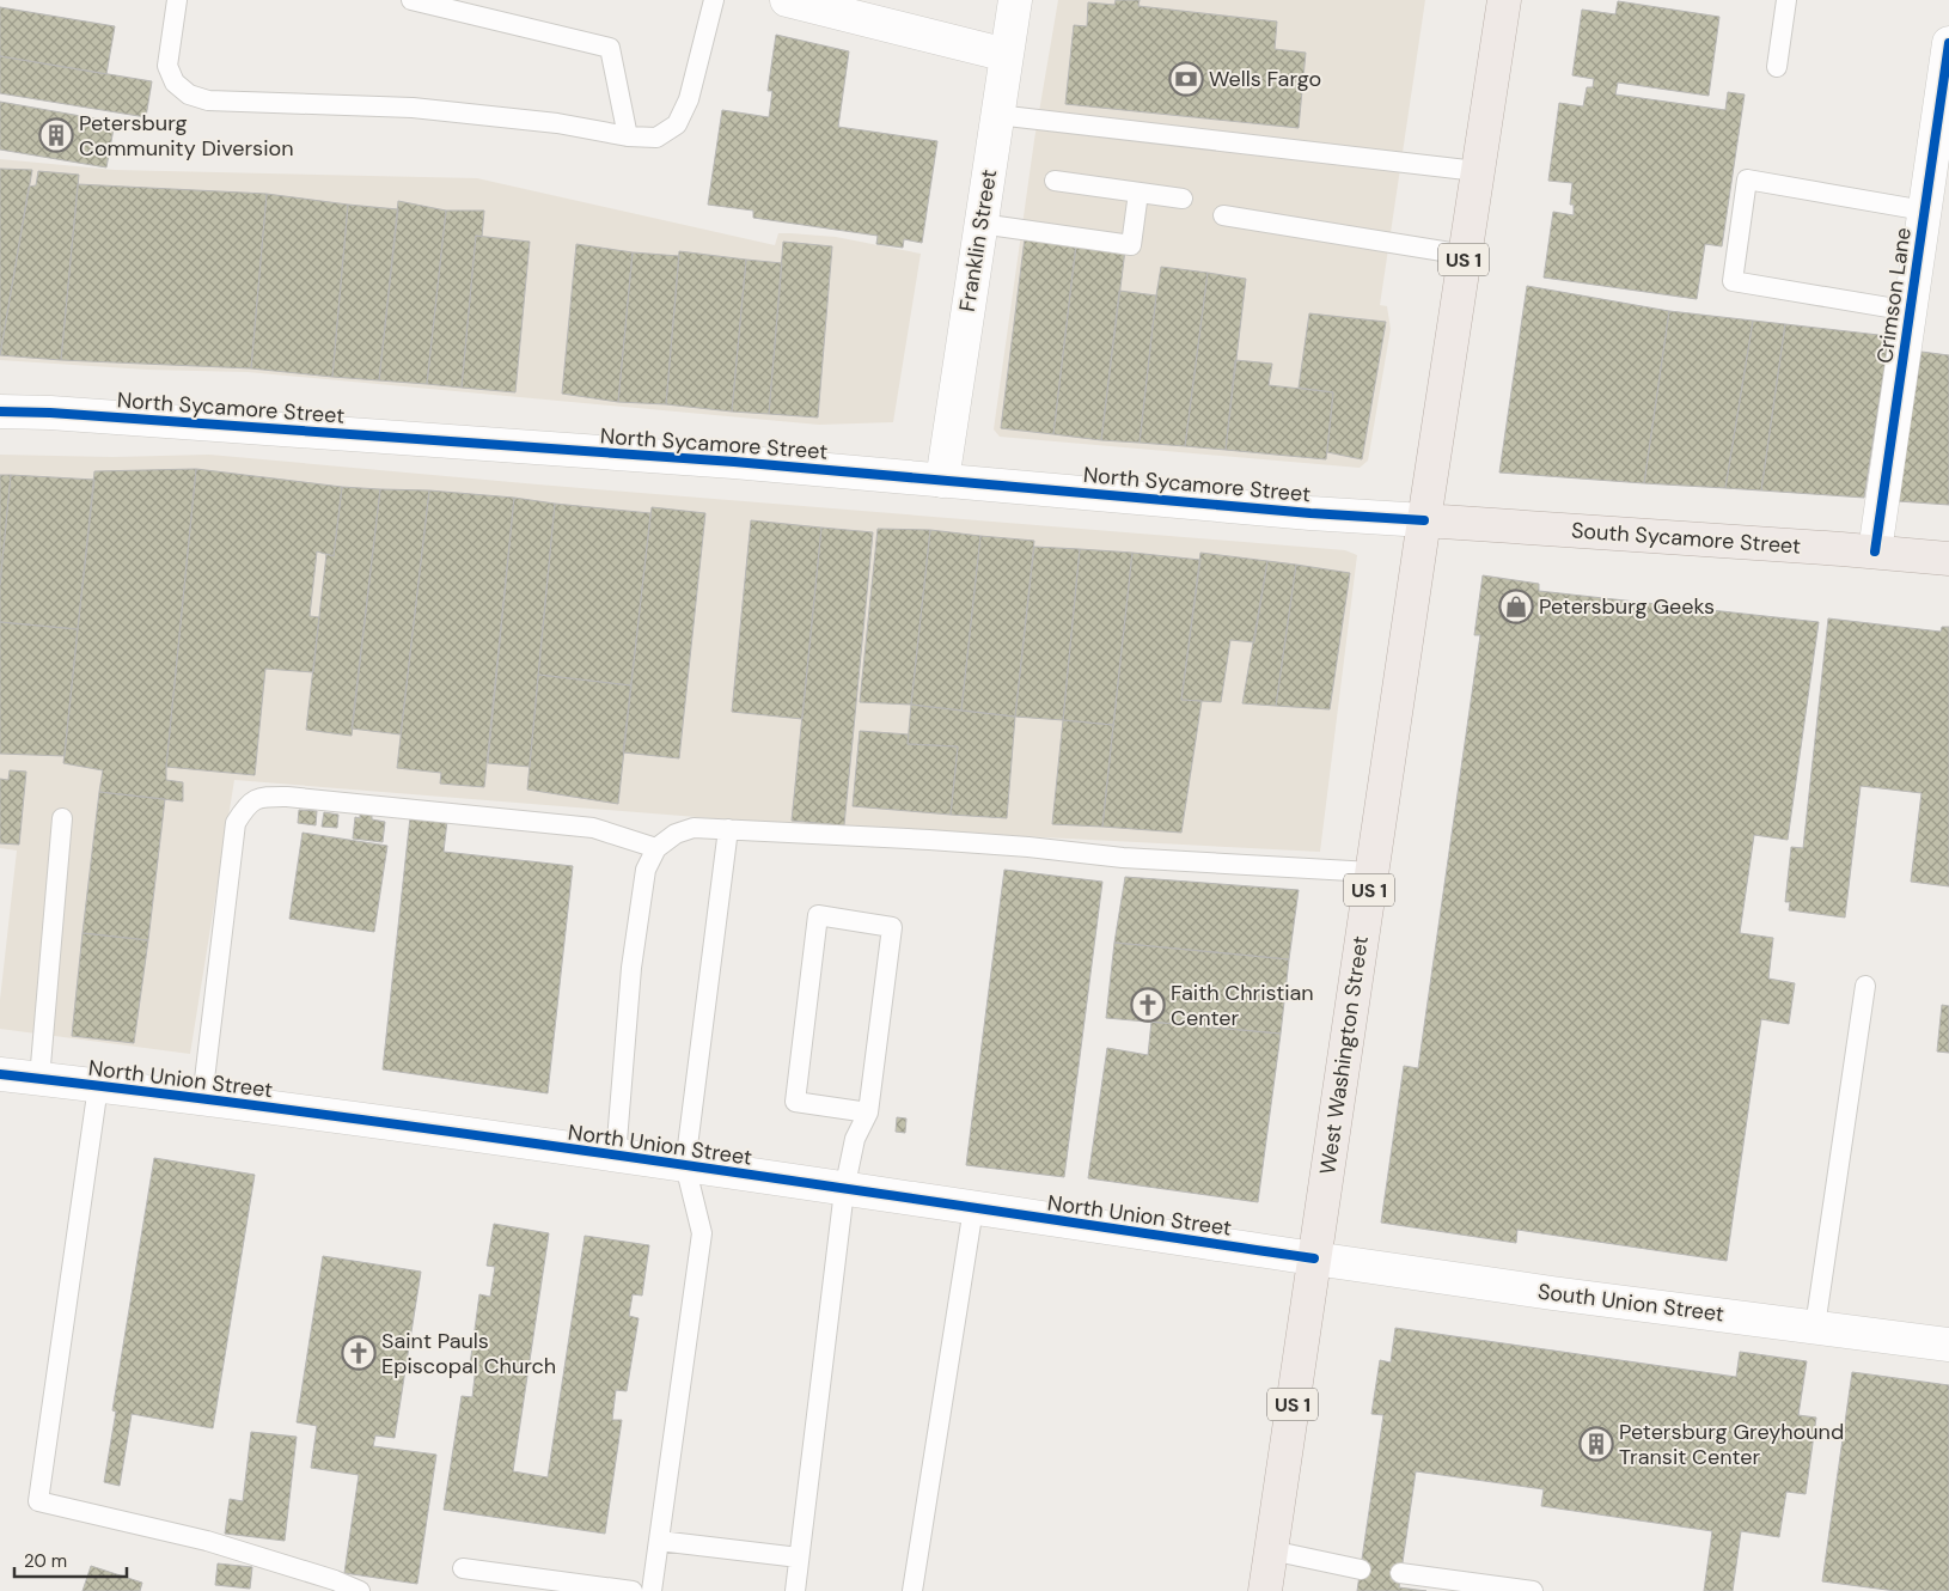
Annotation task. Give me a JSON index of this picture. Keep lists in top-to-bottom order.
{
  "streets": {
    "main road": ["US 1", "South Sycamore Street", "West Washington Street"],
    "street": [
      "Franklin Street",
      "Crimson Lane",
      "North Sycamore Street",
      "North Union Street",
      "South Union Street"
    ]
  },
  "crossings": [
    ["Franklin Street", "North Sycamore Street"],
    ["US 1", "North Sycamore Street"],
    ["US 1", "South Sycamore Street"],
    ["US 1", "West Washington Street"],
    ["Crimson Lane", "South Sycamore Street"],
    ["North Sycamore Street", "South Sycamore Street"],
    ["North Sycamore Street", "West Washington Street"],
    ["South Sycamore Street", "West Washington Street"],
    ["West Washington Street", "North Union Street"],
    ["West Washington Street", "South Union Street"],
    ["North Union Street", "South Union Street"]
  ],
  "places": {
    "bank": ["Wells Fargo"],
    "building": ["Petersburg Community Diversion", "Petersburg Greyhound Transit Center"],
    "shop": ["Petersburg Geeks"],
    "church": ["Faith Christian Center", "Saint Pauls Episcopal Church"]
  },
  "scale_bar": "20 m"
}
